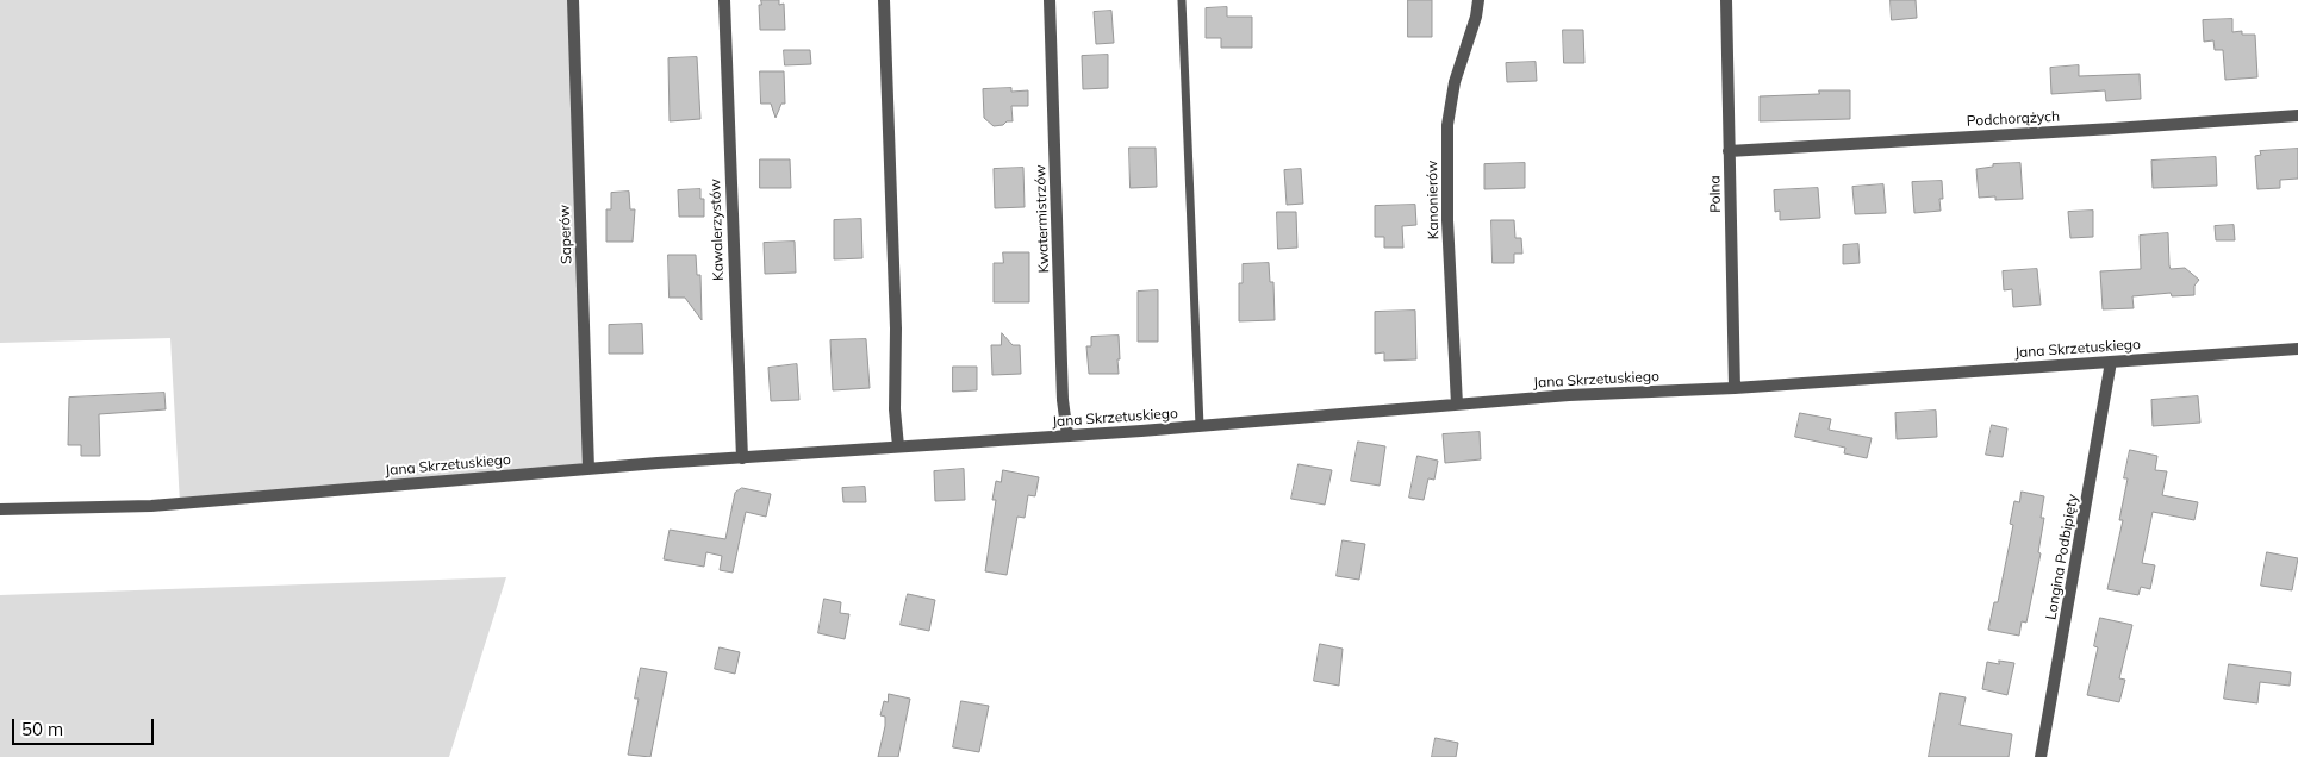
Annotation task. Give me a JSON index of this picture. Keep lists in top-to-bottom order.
{
  "streets": {
    "street": [
      "Podchorążych",
      "Polna",
      "Kanonierów",
      "Kwatermistrzów",
      "Kawalerzystów",
      "Saperów",
      "Jana Skrzetuskiego",
      "Longina Podbipięty"
    ]
  },
  "crossings": [
    ["Podchorążych", "Polna"],
    ["Polna", "Jana Skrzetuskiego"],
    ["Kanonierów", "Jana Skrzetuskiego"],
    ["Kwatermistrzów", "Jana Skrzetuskiego"],
    ["Kawalerzystów", "Jana Skrzetuskiego"],
    ["Saperów", "Jana Skrzetuskiego"],
    ["Jana Skrzetuskiego", "Longina Podbipięty"]
  ],
  "scale_bar": "50 m"
}
